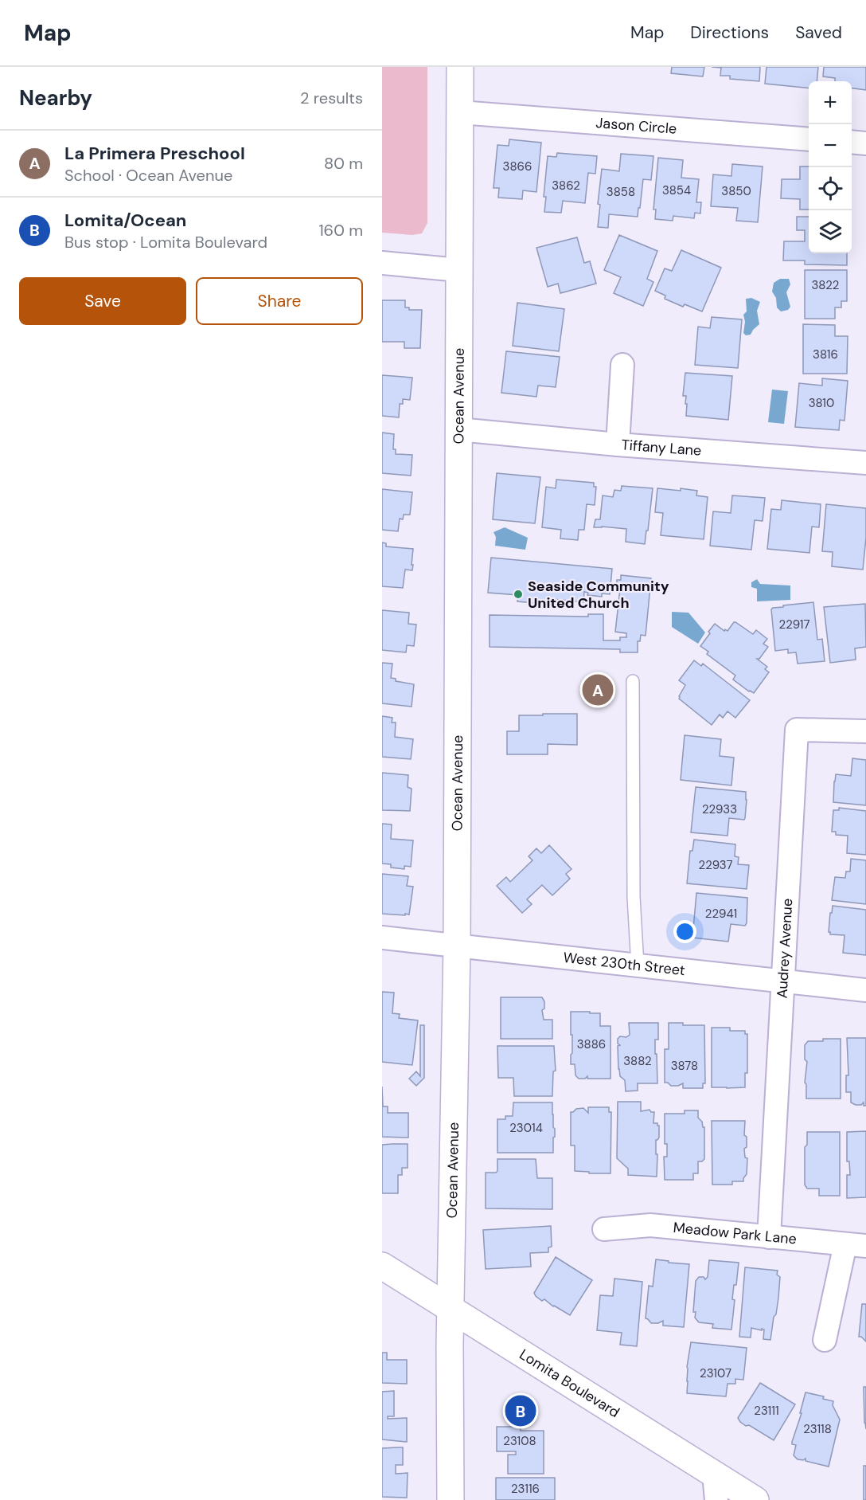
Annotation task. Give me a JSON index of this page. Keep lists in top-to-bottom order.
{
  "streets": {
    "street": [
      "Jason Circle",
      "Ocean Avenue",
      "Tiffany Lane",
      "Audrey Avenue",
      "West 230th Street",
      "Meadow Park Lane",
      "Lomita Boulevard"
    ]
  },
  "crossings": [
    ["Jason Circle", "Ocean Avenue"],
    ["Ocean Avenue", "Tiffany Lane"],
    ["Ocean Avenue", "West 230th Street"],
    ["Ocean Avenue", "Lomita Boulevard"],
    ["Audrey Avenue", "West 230th Street"],
    ["Audrey Avenue", "Meadow Park Lane"]
  ],
  "places": ["Seaside Community United Church"],
  "house_numbers": [
    "3866",
    "3862",
    "3854",
    "3850",
    "3858",
    "3822",
    "3816",
    "3810",
    "22917",
    "22933",
    "22937",
    "22941",
    "3886",
    "3882",
    "3878",
    "23014",
    "23107",
    "23111",
    "23118",
    "23108",
    "23116"
  ],
  "page": {
    "header": "Map",
    "nav": ["Map", "Directions", "Saved"],
    "heading": ["Nearby", "2 results"],
    "map_buttons": ["+", "−"],
    "list": [
      {
        "mark": "A",
        "name": "La Primera Preschool",
        "note": "School · Ocean Avenue",
        "value": "80 m"
      },
      {
        "mark": "B",
        "name": "Lomita/Ocean",
        "note": "Bus stop · Lomita Boulevard",
        "value": "160 m"
      }
    ],
    "buttons": ["Save", "Share"],
    "pins": ["A", "B"]
  }
}
